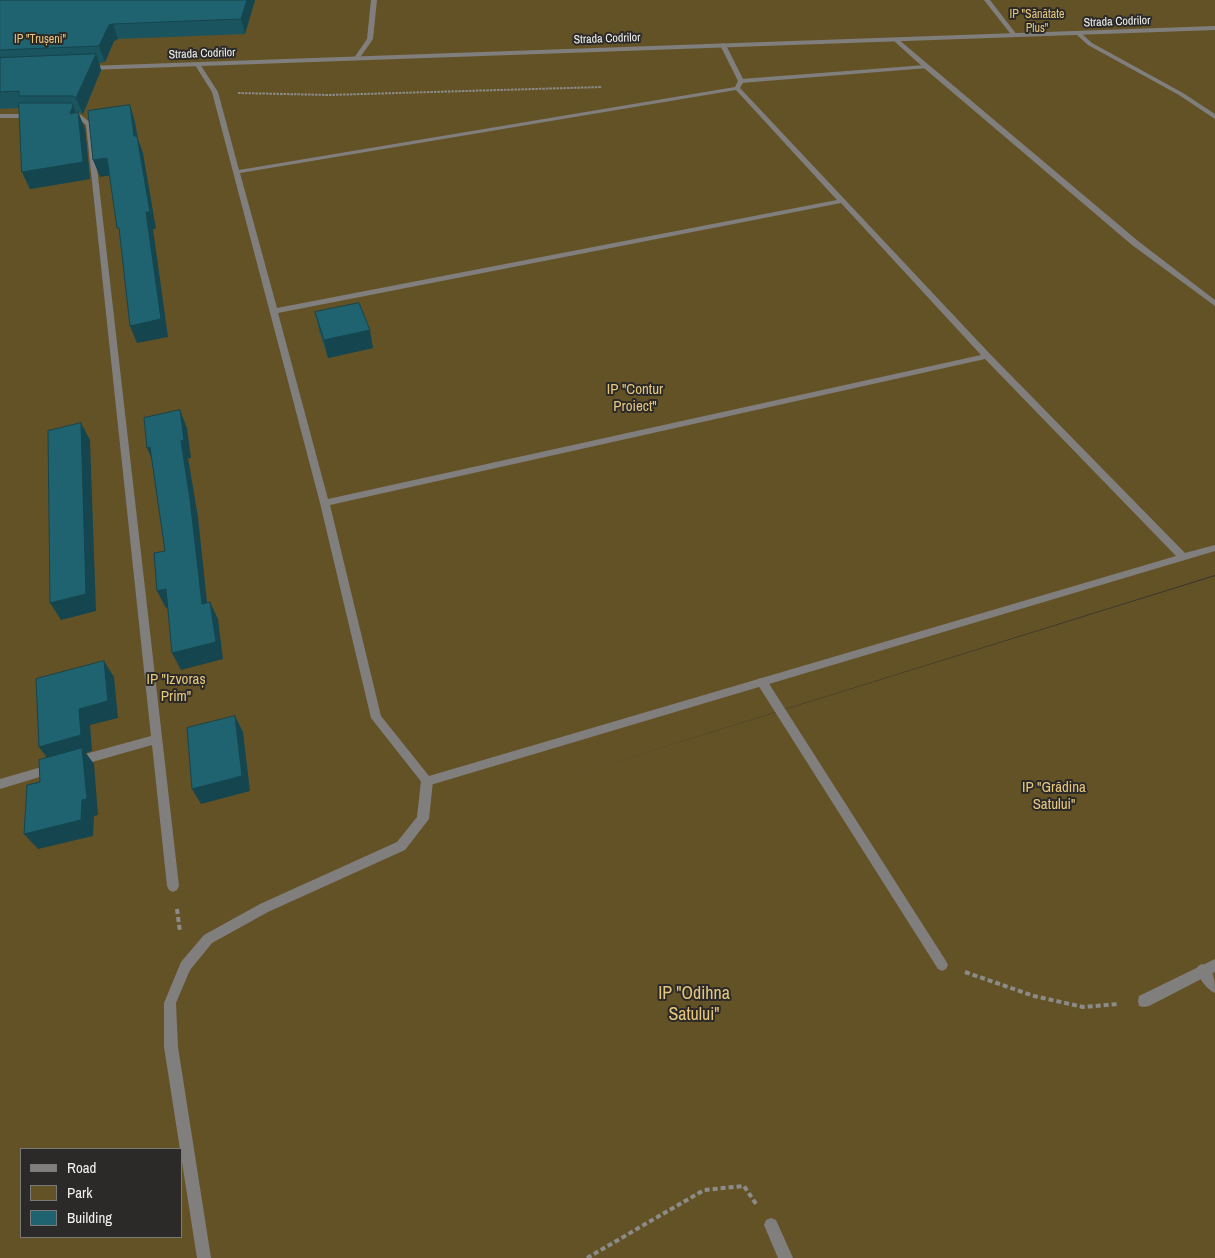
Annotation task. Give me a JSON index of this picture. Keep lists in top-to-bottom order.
{
  "streets": {
    "street": ["Strada Codrilor"]
  },
  "parks": [
    "IP \"Sănătate Plus\"",
    "IP \"Trușeni\"",
    "IP \"Contur Proiect\"",
    "IP \"Izvoraș Prim\"",
    "IP \"Grădina Satului\"",
    "IP \"Odihna Satului\""
  ],
  "legend": ["Road", "Park", "Building"]
}
